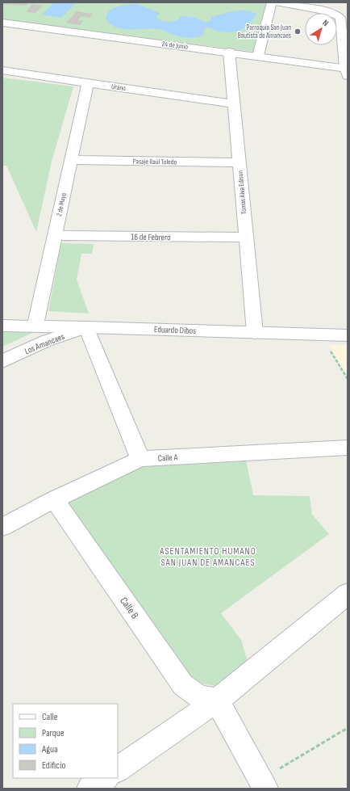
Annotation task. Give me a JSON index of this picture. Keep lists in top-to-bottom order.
{
  "streets": {
    "street": [
      "24 de Junio",
      "Urano",
      "Pasaje Raúl Toledo",
      "Tomas Alva Edison",
      "2 de Mayo",
      "16 de Febrero",
      "Eduardo Dibos",
      "Los Amancaes",
      "Calle A",
      "Calle B"
    ]
  },
  "crossings": [
    ["24 de Junio", "Tomas Alva Edison"],
    ["Urano", "Tomas Alva Edison"],
    ["Urano", "2 de Mayo"],
    ["Pasaje Raúl Toledo", "Tomas Alva Edison"],
    ["Pasaje Raúl Toledo", "2 de Mayo"],
    ["Tomas Alva Edison", "16 de Febrero"],
    ["Tomas Alva Edison", "Eduardo Dibos"],
    ["2 de Mayo", "16 de Febrero"],
    ["2 de Mayo", "Eduardo Dibos"],
    ["Eduardo Dibos", "Los Amancaes"],
    ["Calle A", "Calle B"]
  ],
  "districts": ["ASENTAMIENTO HUMANO SAN JUAN DE AMANCAES"],
  "places": ["Parroquia San Juan Bautista de Amancaes"],
  "legend": [
    "Calle",
    "Parque",
    "Agua",
    "Edificio"
  ],
  "north": "top right"
}
